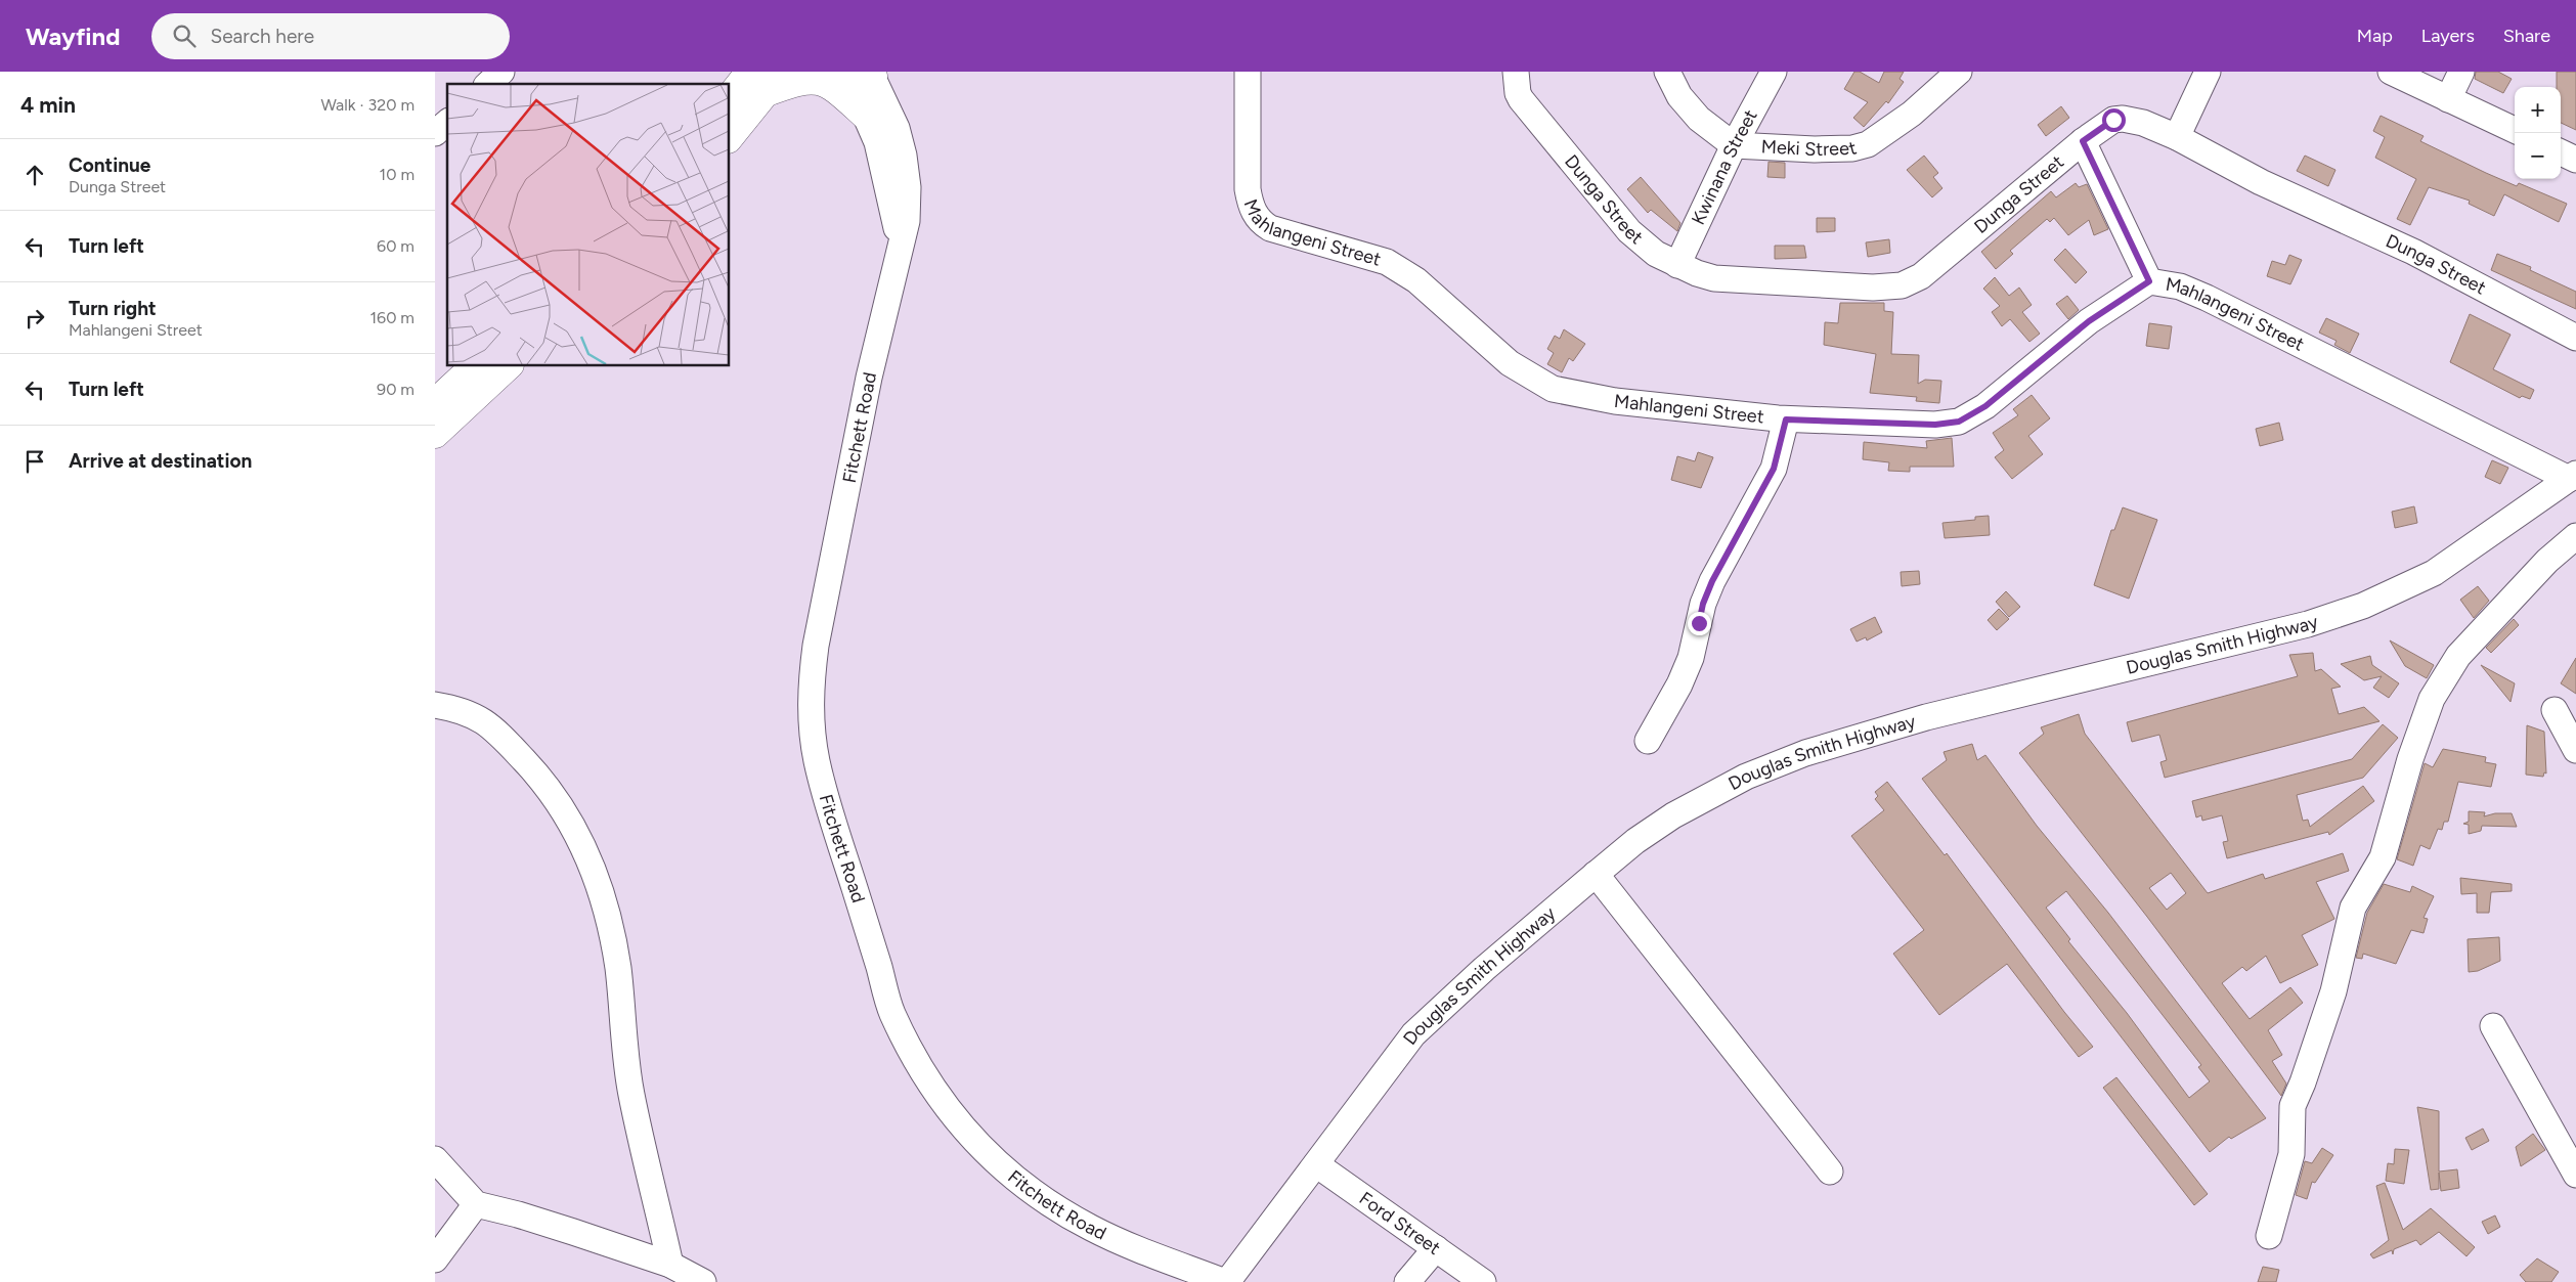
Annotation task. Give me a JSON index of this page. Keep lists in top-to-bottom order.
{
  "streets": {
    "street": [
      "Meki Street",
      "Kwinana Street",
      "Dunga Street",
      "Mahlangeni Street",
      "Fitchett Road",
      "Douglas Smith Highway",
      "Ford Street"
    ]
  },
  "crossings": [
    ["Meki Street", "Kwinana Street"],
    ["Kwinana Street", "Dunga Street"],
    ["Mahlangeni Street", "Douglas Smith Highway"],
    ["Fitchett Road", "Douglas Smith Highway"],
    ["Douglas Smith Highway", "Ford Street"]
  ],
  "page": {
    "header": "Wayfind",
    "search": "Search here",
    "nav": ["Map", "Layers", "Share"],
    "heading": ["4 min", "Walk · 320 m"],
    "map_buttons": ["+", "−"],
    "list": [
      ["Continue", "Dunga Street", "10 m"],
      ["Turn left", "60 m"],
      ["Turn right", "Mahlangeni Street", "160 m"],
      ["Turn left", "90 m"],
      "Arrive at destination"
    ]
  }
}
